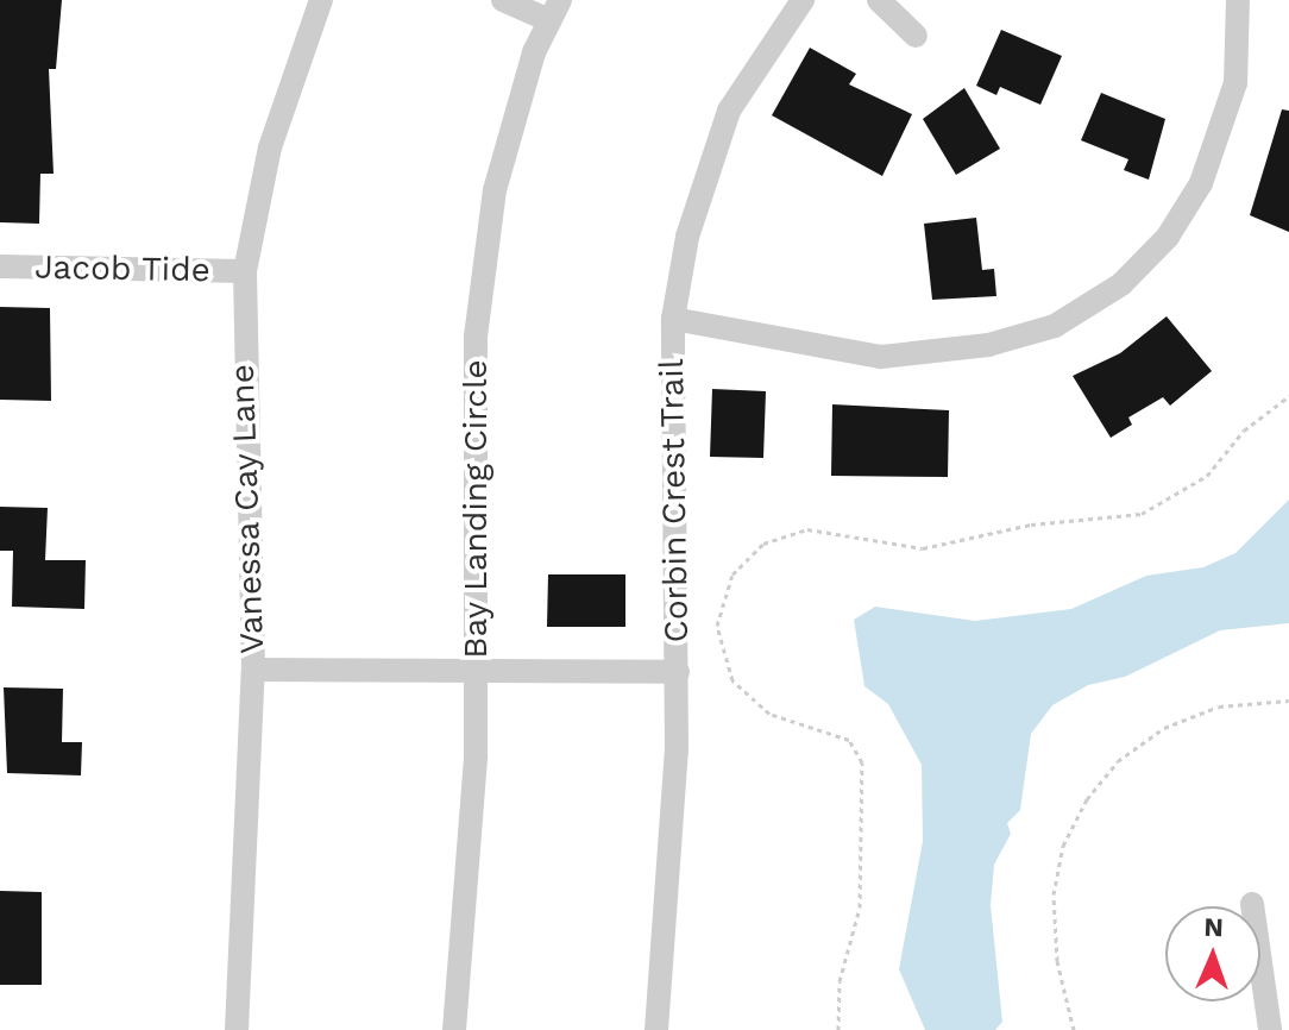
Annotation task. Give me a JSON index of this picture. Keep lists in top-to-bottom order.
{
  "streets": {
    "street": [
      "Jacob Tide",
      "Corbin Crest Trail",
      "Vanessa Cay Lane",
      "Bay Landing Circle"
    ]
  },
  "crossings": [
    ["Jacob Tide", "Vanessa Cay Lane"]
  ],
  "north": "top"
}
